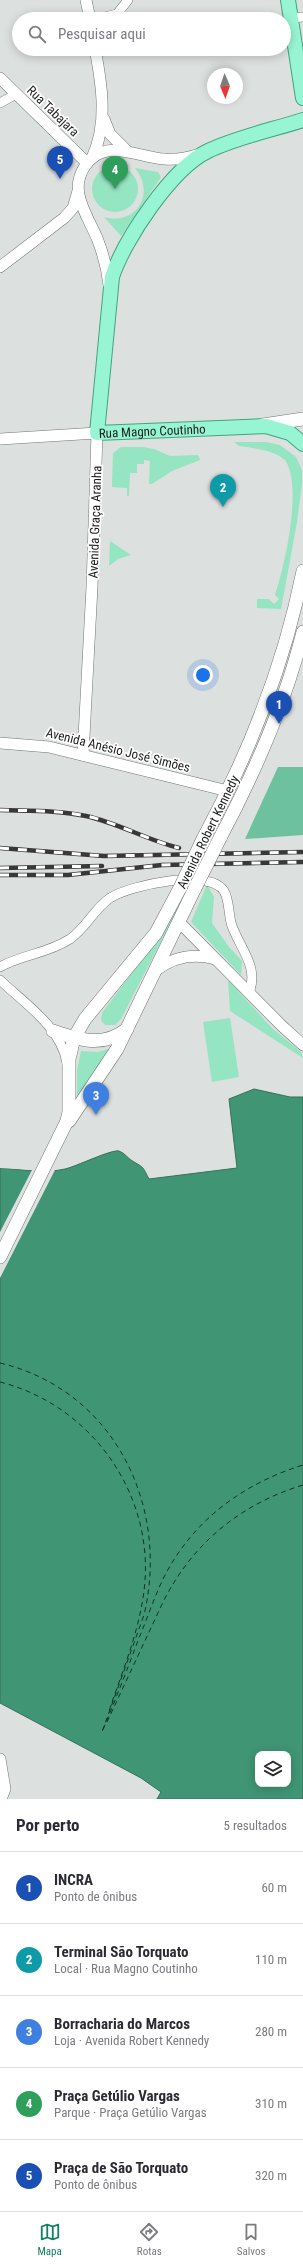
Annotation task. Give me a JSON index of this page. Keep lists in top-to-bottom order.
{
  "streets": {
    "main road": ["Rua Magno Coutinho", "Avenida Graça Aranha", "Avenida Robert Kennedy"],
    "street": ["Rua Tabajara", "Avenida Anésio José Simões"]
  },
  "crossings": [
    ["Rua Magno Coutinho", "Avenida Graça Aranha"],
    ["Avenida Graça Aranha", "Avenida Anésio José Simões"],
    ["Avenida Anésio José Simões", "Avenida Robert Kennedy"]
  ],
  "north": "bottom",
  "page": {
    "search": "Pesquisar aqui",
    "pins": [
      "5",
      "4",
      "2",
      "1",
      "3"
    ],
    "heading": ["Por perto", "5 resultados"],
    "list": [
      {
        "mark": "1",
        "name": "INCRA",
        "note": "Ponto de ônibus",
        "value": "60 m"
      },
      {
        "mark": "2",
        "name": "Terminal São Torquato",
        "note": "Local · Rua Magno Coutinho",
        "value": "110 m"
      },
      {
        "mark": "3",
        "name": "Borracharia do Marcos",
        "note": "Loja · Avenida Robert Kennedy",
        "value": "280 m"
      },
      {
        "mark": "4",
        "name": "Praça Getúlio Vargas",
        "note": "Parque · Praça Getúlio Vargas",
        "value": "310 m"
      },
      {
        "mark": "5",
        "name": "Praça de São Torquato",
        "note": "Ponto de ônibus",
        "value": "320 m"
      }
    ],
    "nav": ["Mapa", "Rotas", "Salvos"]
  }
}
